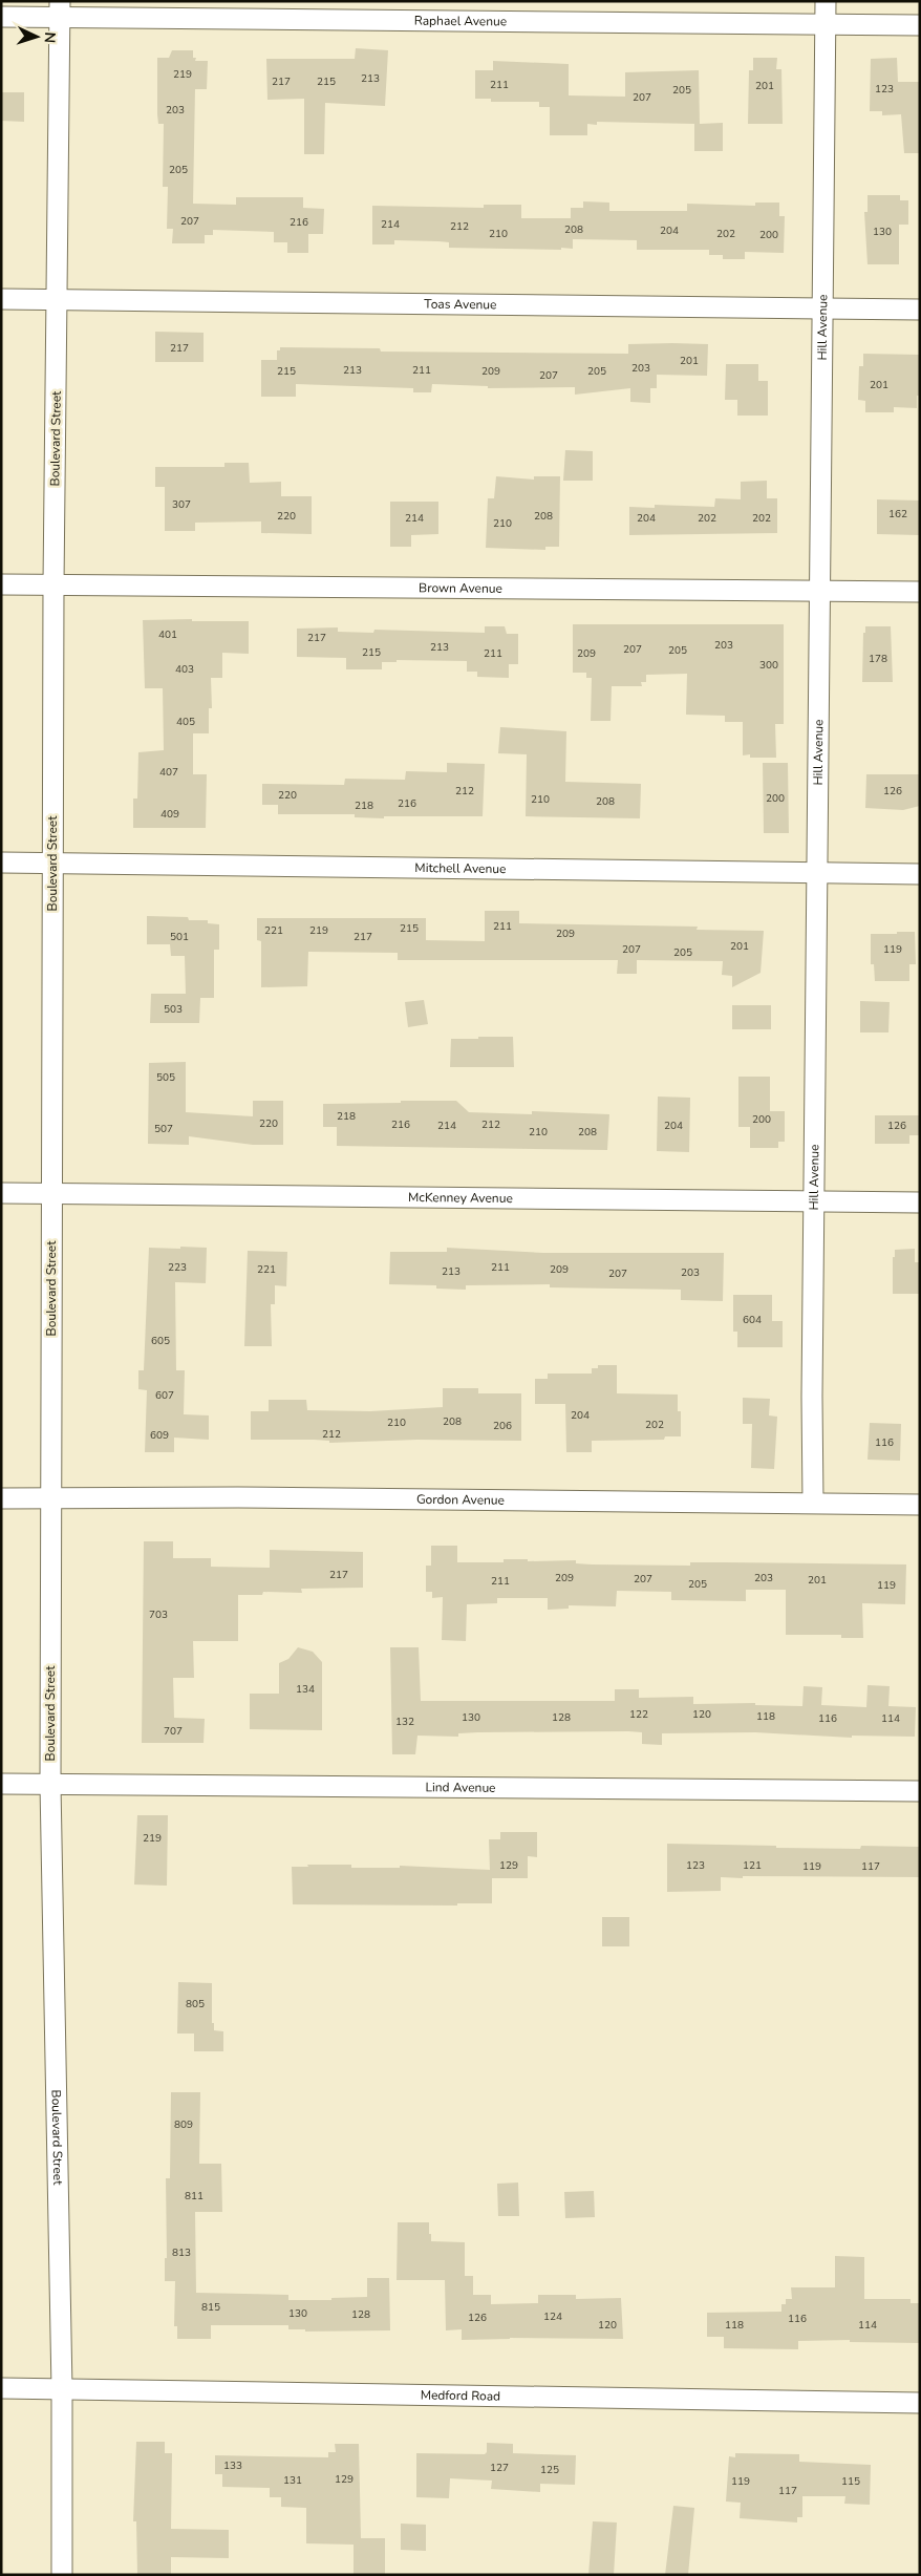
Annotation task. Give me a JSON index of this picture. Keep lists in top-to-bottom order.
{
  "streets": {
    "street": [
      "Raphael Avenue",
      "Toas Avenue",
      "Hill Avenue",
      "Boulevard Street",
      "Brown Avenue",
      "Mitchell Avenue",
      "McKenney Avenue",
      "Gordon Avenue",
      "Lind Avenue",
      "Medford Road"
    ]
  },
  "crossings": [
    ["Raphael Avenue", "Hill Avenue"],
    ["Raphael Avenue", "Boulevard Street"],
    ["Toas Avenue", "Hill Avenue"],
    ["Toas Avenue", "Boulevard Street"],
    ["Hill Avenue", "Brown Avenue"],
    ["Hill Avenue", "Mitchell Avenue"],
    ["Hill Avenue", "McKenney Avenue"],
    ["Hill Avenue", "Gordon Avenue"],
    ["Boulevard Street", "Brown Avenue"],
    ["Boulevard Street", "Mitchell Avenue"],
    ["Boulevard Street", "McKenney Avenue"],
    ["Boulevard Street", "Gordon Avenue"],
    ["Boulevard Street", "Lind Avenue"],
    ["Boulevard Street", "Medford Road"]
  ],
  "house_numbers": [
    "219",
    "213",
    "217",
    "215",
    "211",
    "201",
    "123",
    "205",
    "207",
    "203",
    "205",
    "207",
    "216",
    "214",
    "212",
    "208",
    "204",
    "130",
    "210",
    "202",
    "200",
    "217",
    "201",
    "203",
    "213",
    "211",
    "215",
    "209",
    "205",
    "207",
    "201",
    "307",
    "162",
    "220",
    "208",
    "214",
    "204",
    "202",
    "202",
    "210",
    "401",
    "217",
    "203",
    "213",
    "207",
    "205",
    "215",
    "211",
    "209",
    "178",
    "300",
    "403",
    "405",
    "407",
    "212",
    "126",
    "220",
    "200",
    "210",
    "208",
    "216",
    "218",
    "409",
    "211",
    "215",
    "221",
    "219",
    "209",
    "501",
    "217",
    "201",
    "207",
    "119",
    "205",
    "503",
    "505",
    "218",
    "200",
    "220",
    "216",
    "212",
    "214",
    "204",
    "126",
    "507",
    "210",
    "208",
    "223",
    "211",
    "221",
    "209",
    "213",
    "203",
    "207",
    "604",
    "605",
    "607",
    "204",
    "208",
    "210",
    "202",
    "206",
    "212",
    "609",
    "116",
    "217",
    "209",
    "203",
    "207",
    "201",
    "211",
    "205",
    "119",
    "703",
    "134",
    "122",
    "120",
    "118",
    "130",
    "128",
    "116",
    "114",
    "132",
    "707",
    "219",
    "129",
    "123",
    "121",
    "119",
    "117",
    "805",
    "809",
    "811",
    "813",
    "815",
    "130",
    "128",
    "124",
    "126",
    "116",
    "120",
    "118",
    "114",
    "133",
    "127",
    "125",
    "129",
    "131",
    "119",
    "115",
    "117"
  ],
  "north": "right"
}
